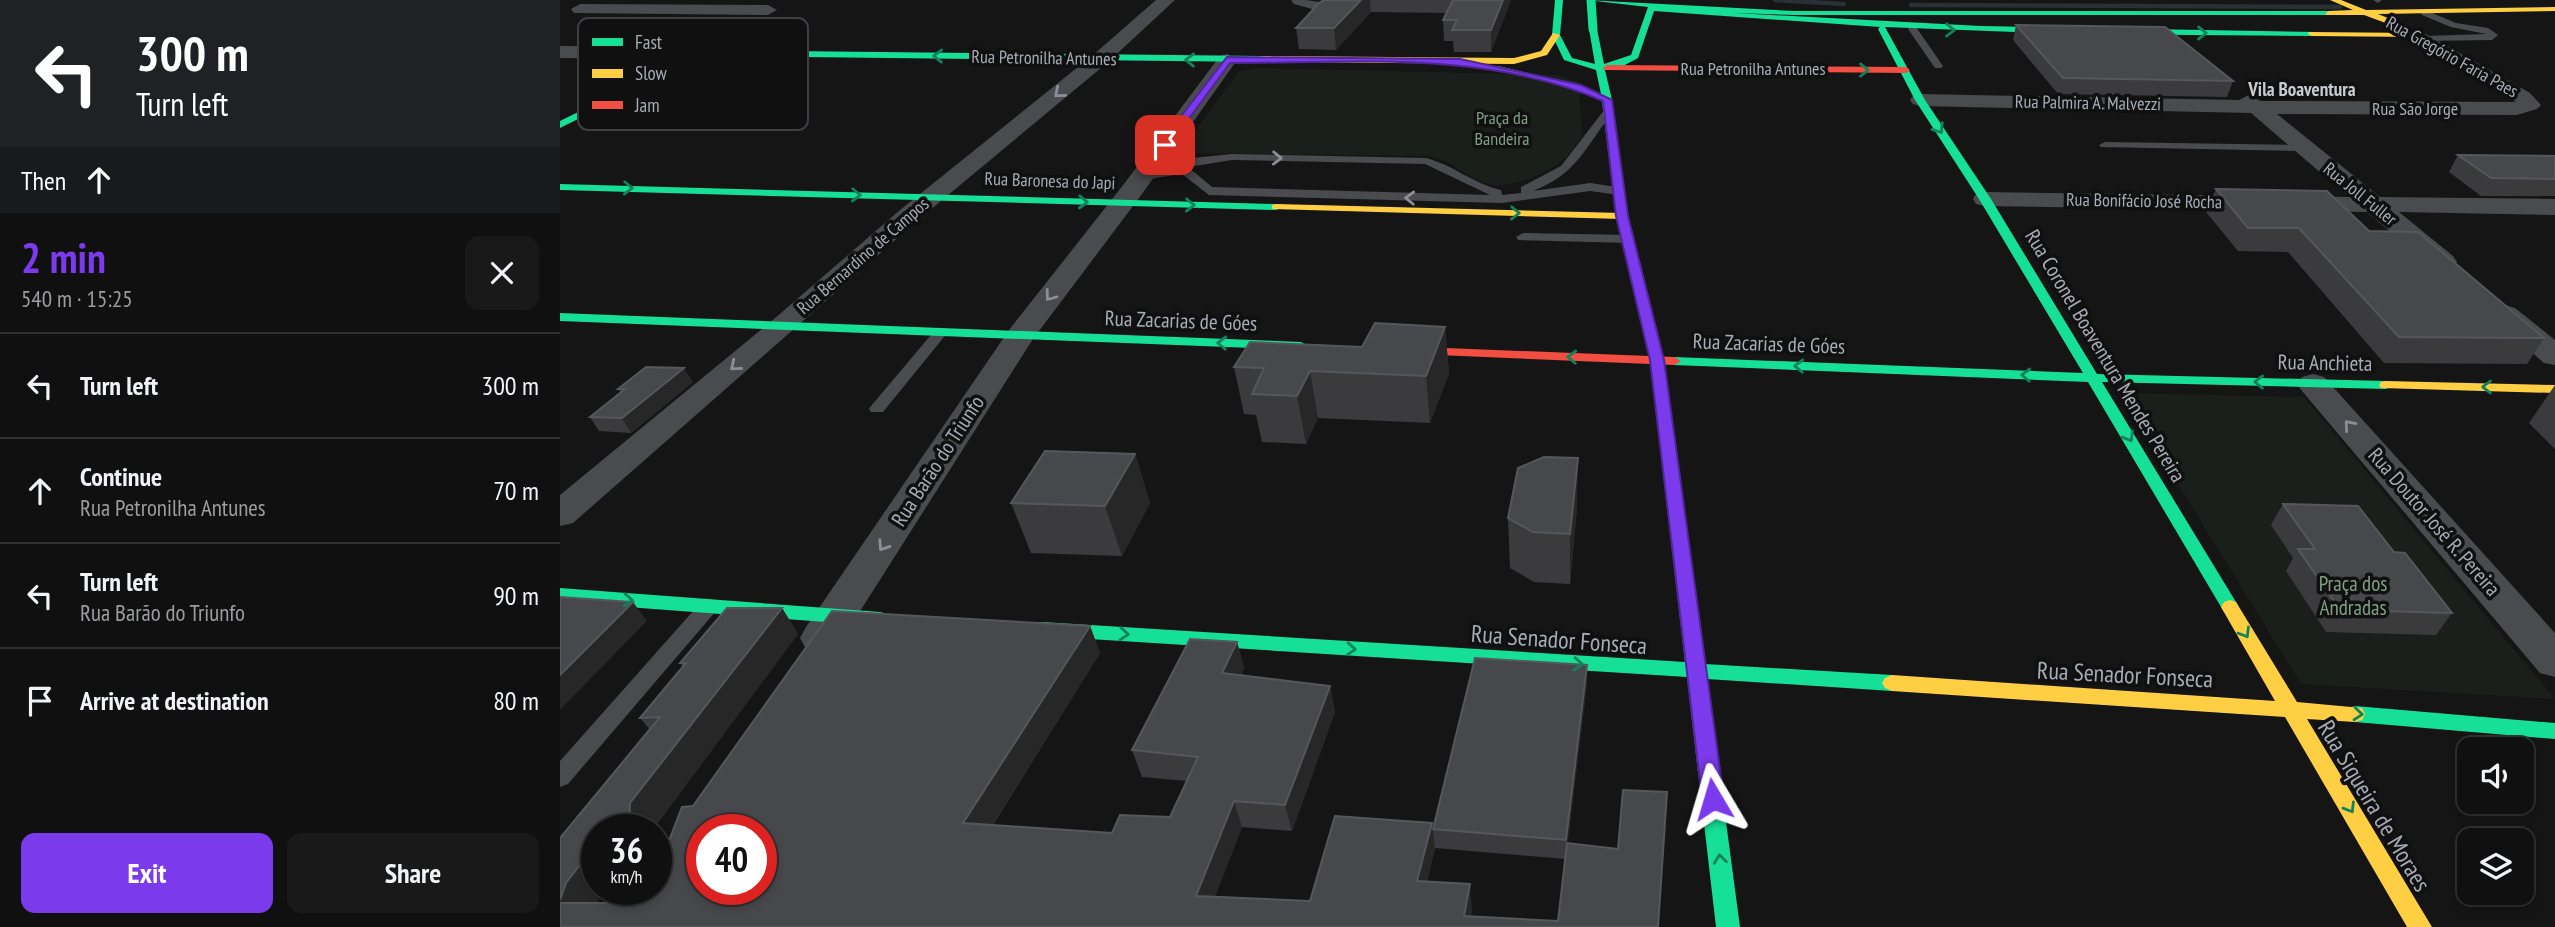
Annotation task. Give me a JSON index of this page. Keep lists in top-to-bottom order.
{
  "streets": {
    "main road": [
      "Rua Gregório Faria Paes",
      "Rua Petronilha Antunes",
      "Rua Baronesa do Japi",
      "Rua Zacarias de Góes",
      "Rua Coronel Boaventura Mendes Pereira",
      "Rua Anchieta",
      "Rua Senador Fonseca",
      "Rua Siqueira de Moraes"
    ],
    "street": [
      "Rua Palmira A. Malvezzi",
      "Rua São Jorge",
      "Rua Joll Fuller",
      "Rua Bonifácio José Rocha",
      "Rua Bernardino de Campos",
      "Rua Barão do Triunfo",
      "Rua Doutor José R. Pereira"
    ]
  },
  "crossings": [
    ["Rua Gregório Faria Paes", "Rua São Jorge"],
    ["Rua Petronilha Antunes", "Rua Bernardino de Campos"],
    ["Rua Petronilha Antunes", "Rua Coronel Boaventura Mendes Pereira"],
    ["Rua Petronilha Antunes", "Rua Barão do Triunfo"],
    ["Rua Palmira A. Malvezzi", "Rua São Jorge"],
    ["Rua Palmira A. Malvezzi", "Rua Joll Fuller"],
    ["Rua Palmira A. Malvezzi", "Rua Coronel Boaventura Mendes Pereira"],
    ["Rua São Jorge", "Rua Joll Fuller"],
    ["Rua Baronesa do Japi", "Rua Bernardino de Campos"],
    ["Rua Baronesa do Japi", "Rua Barão do Triunfo"],
    ["Rua Joll Fuller", "Rua Bonifácio José Rocha"],
    ["Rua Bonifácio José Rocha", "Rua Coronel Boaventura Mendes Pereira"],
    ["Rua Bernardino de Campos", "Rua Zacarias de Góes"],
    ["Rua Zacarias de Góes", "Rua Coronel Boaventura Mendes Pereira"],
    ["Rua Zacarias de Góes", "Rua Anchieta"],
    ["Rua Zacarias de Góes", "Rua Barão do Triunfo"],
    ["Rua Coronel Boaventura Mendes Pereira", "Rua Anchieta"],
    ["Rua Coronel Boaventura Mendes Pereira", "Rua Senador Fonseca"],
    ["Rua Coronel Boaventura Mendes Pereira", "Rua Siqueira de Moraes"],
    ["Rua Anchieta", "Rua Doutor José R. Pereira"],
    ["Rua Senador Fonseca", "Rua Siqueira de Moraes"]
  ],
  "one_way": [
    "Rua Baronesa do Japi",
    "Rua Bernardino de Campos",
    "Rua Zacarias de Góes",
    "Rua Coronel Boaventura Mendes Pereira",
    "Rua Anchieta",
    "Rua Barão do Triunfo",
    "Rua Doutor José R. Pereira",
    "Rua Senador Fonseca",
    "Rua Siqueira de Moraes"
  ],
  "districts": ["Vila Boaventura"],
  "parks": ["Praça da Bandeira", "Praça dos Andradas"],
  "legend": ["Fast", "Slow", "Jam"],
  "page": {
    "turn": ["300 m", "Turn left"],
    "then": "Then",
    "heading": ["2 min", "540 m · 15:25"],
    "list": [
      {
        "name": "Turn left",
        "value": "300 m"
      },
      {
        "name": "Continue",
        "note": "Rua Petronilha Antunes",
        "value": "70 m"
      },
      {
        "name": "Turn left",
        "note": "Rua Barão do Triunfo",
        "value": "90 m"
      },
      {
        "name": "Arrive at destination",
        "value": "80 m"
      }
    ],
    "speed": "36 km/h",
    "limit": "40",
    "buttons": ["Exit", "Share"]
  }
}
